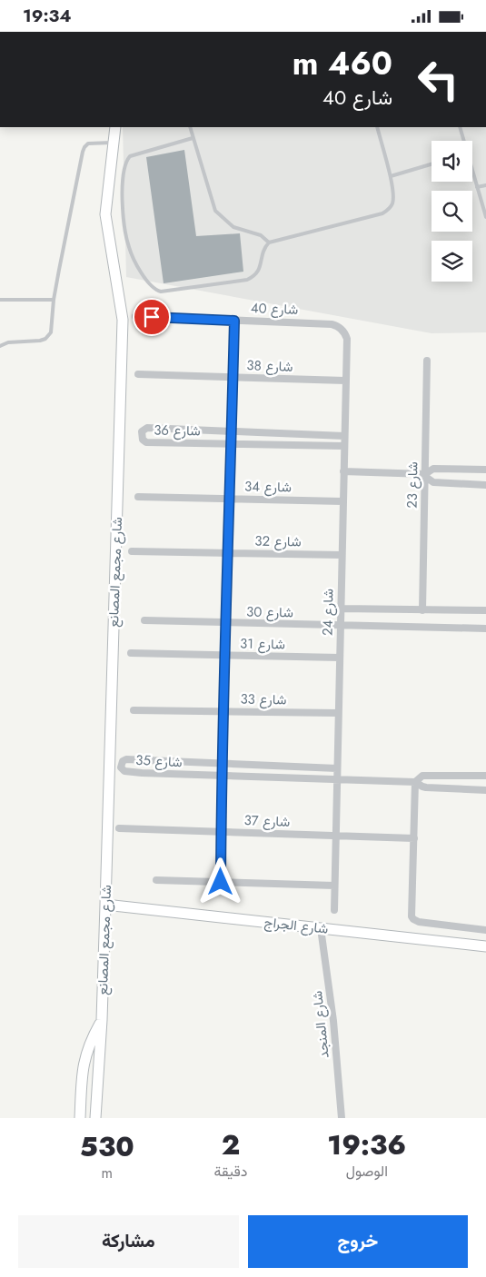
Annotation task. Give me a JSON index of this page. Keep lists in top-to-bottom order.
{
  "streets": {
    "street": [
      "شارع 40",
      "شارع 38",
      "شارع 36",
      "شارع 23",
      "شارع 34",
      "شارع 32",
      "شارع مجمع المصانع",
      "شارع 30",
      "شارع 24",
      "شارع 31",
      "شارع 33",
      "شارع 35",
      "شارع 37",
      "شارع الجراج",
      "شارع المنجد"
    ]
  },
  "crossings": [
    ["شارع 40", "شارع 24"],
    ["شارع 38", "شارع 24"],
    ["شارع 36", "شارع 24"],
    ["شارع 34", "شارع 24"],
    ["شارع 32", "شارع 24"],
    ["شارع مجمع المصانع", "شارع الجراج"],
    ["شارع 30", "شارع 24"],
    ["شارع 24", "شارع 31"],
    ["شارع 24", "شارع 33"],
    ["شارع 24", "شارع 35"],
    ["شارع 24", "شارع 37"],
    ["شارع الجراج", "شارع المنجد"]
  ],
  "page": {
    "status": "19:34",
    "turn": ["460 m", "شارع 40"],
    "eta": [
      "19:36",
      "الوصول",
      "2",
      "دقيقة",
      "530",
      "m"
    ],
    "buttons": ["خروج", "مشاركة"]
  }
}
